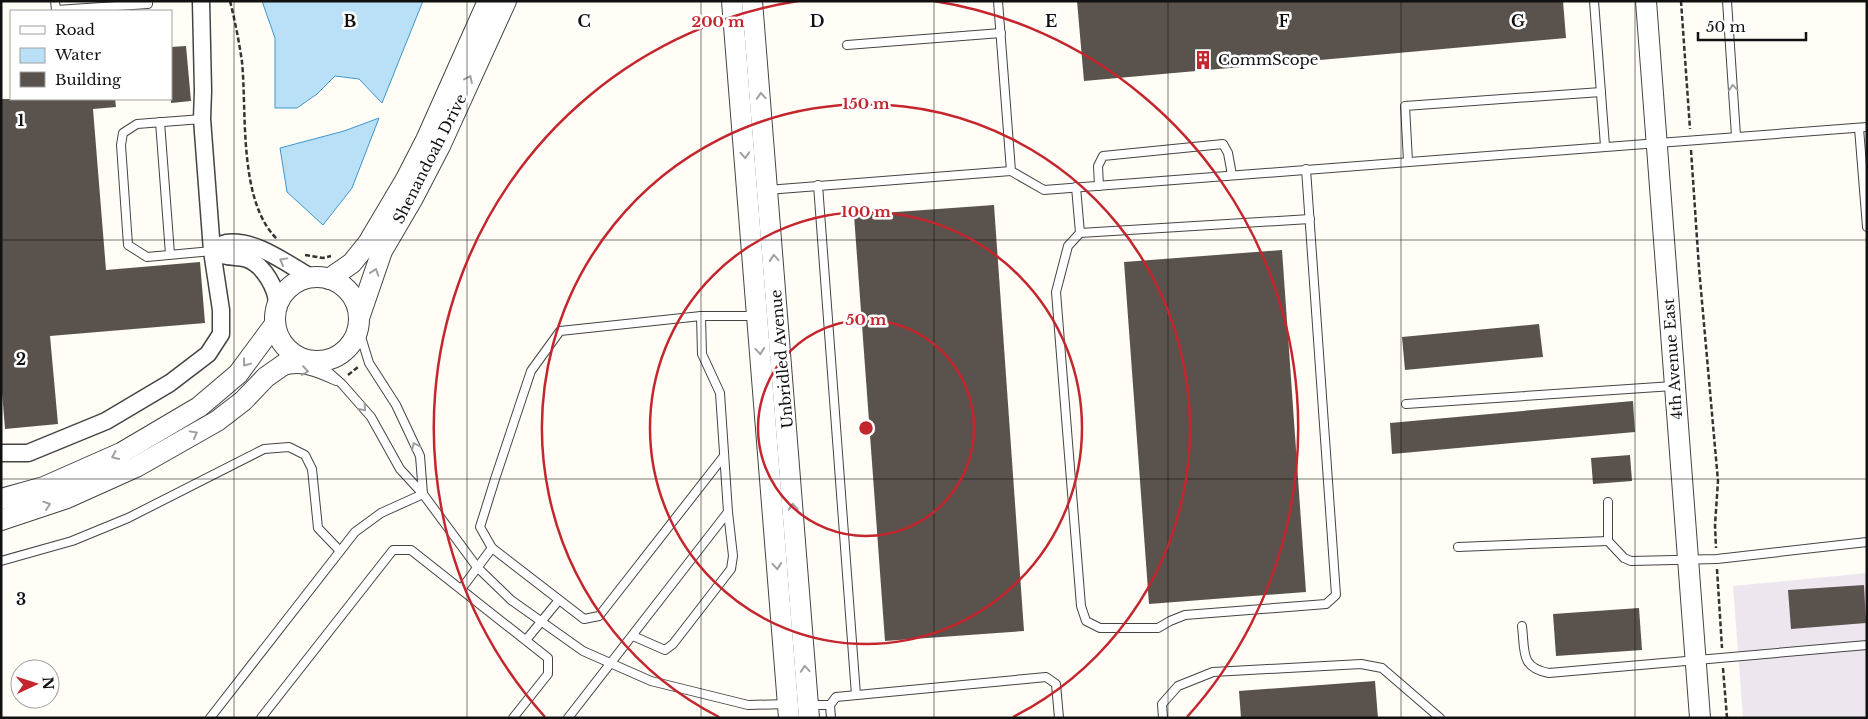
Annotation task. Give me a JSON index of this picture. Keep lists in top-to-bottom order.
{
  "streets": {
    "street": ["Shenandoah Drive", "Unbridled Avenue", "4th Avenue East"]
  },
  "places": {
    "building": ["CommScope"]
  },
  "legend": ["Road", "Water", "Building"],
  "scale_bar": "50 m",
  "north": "right",
  "grid": {
    "columns": [
      "B",
      "C",
      "D",
      "E",
      "F",
      "G"
    ],
    "rows": ["1", "2", "3"]
  },
  "rings": [
    "200 m",
    "150 m",
    "100 m",
    "50 m"
  ]
}
